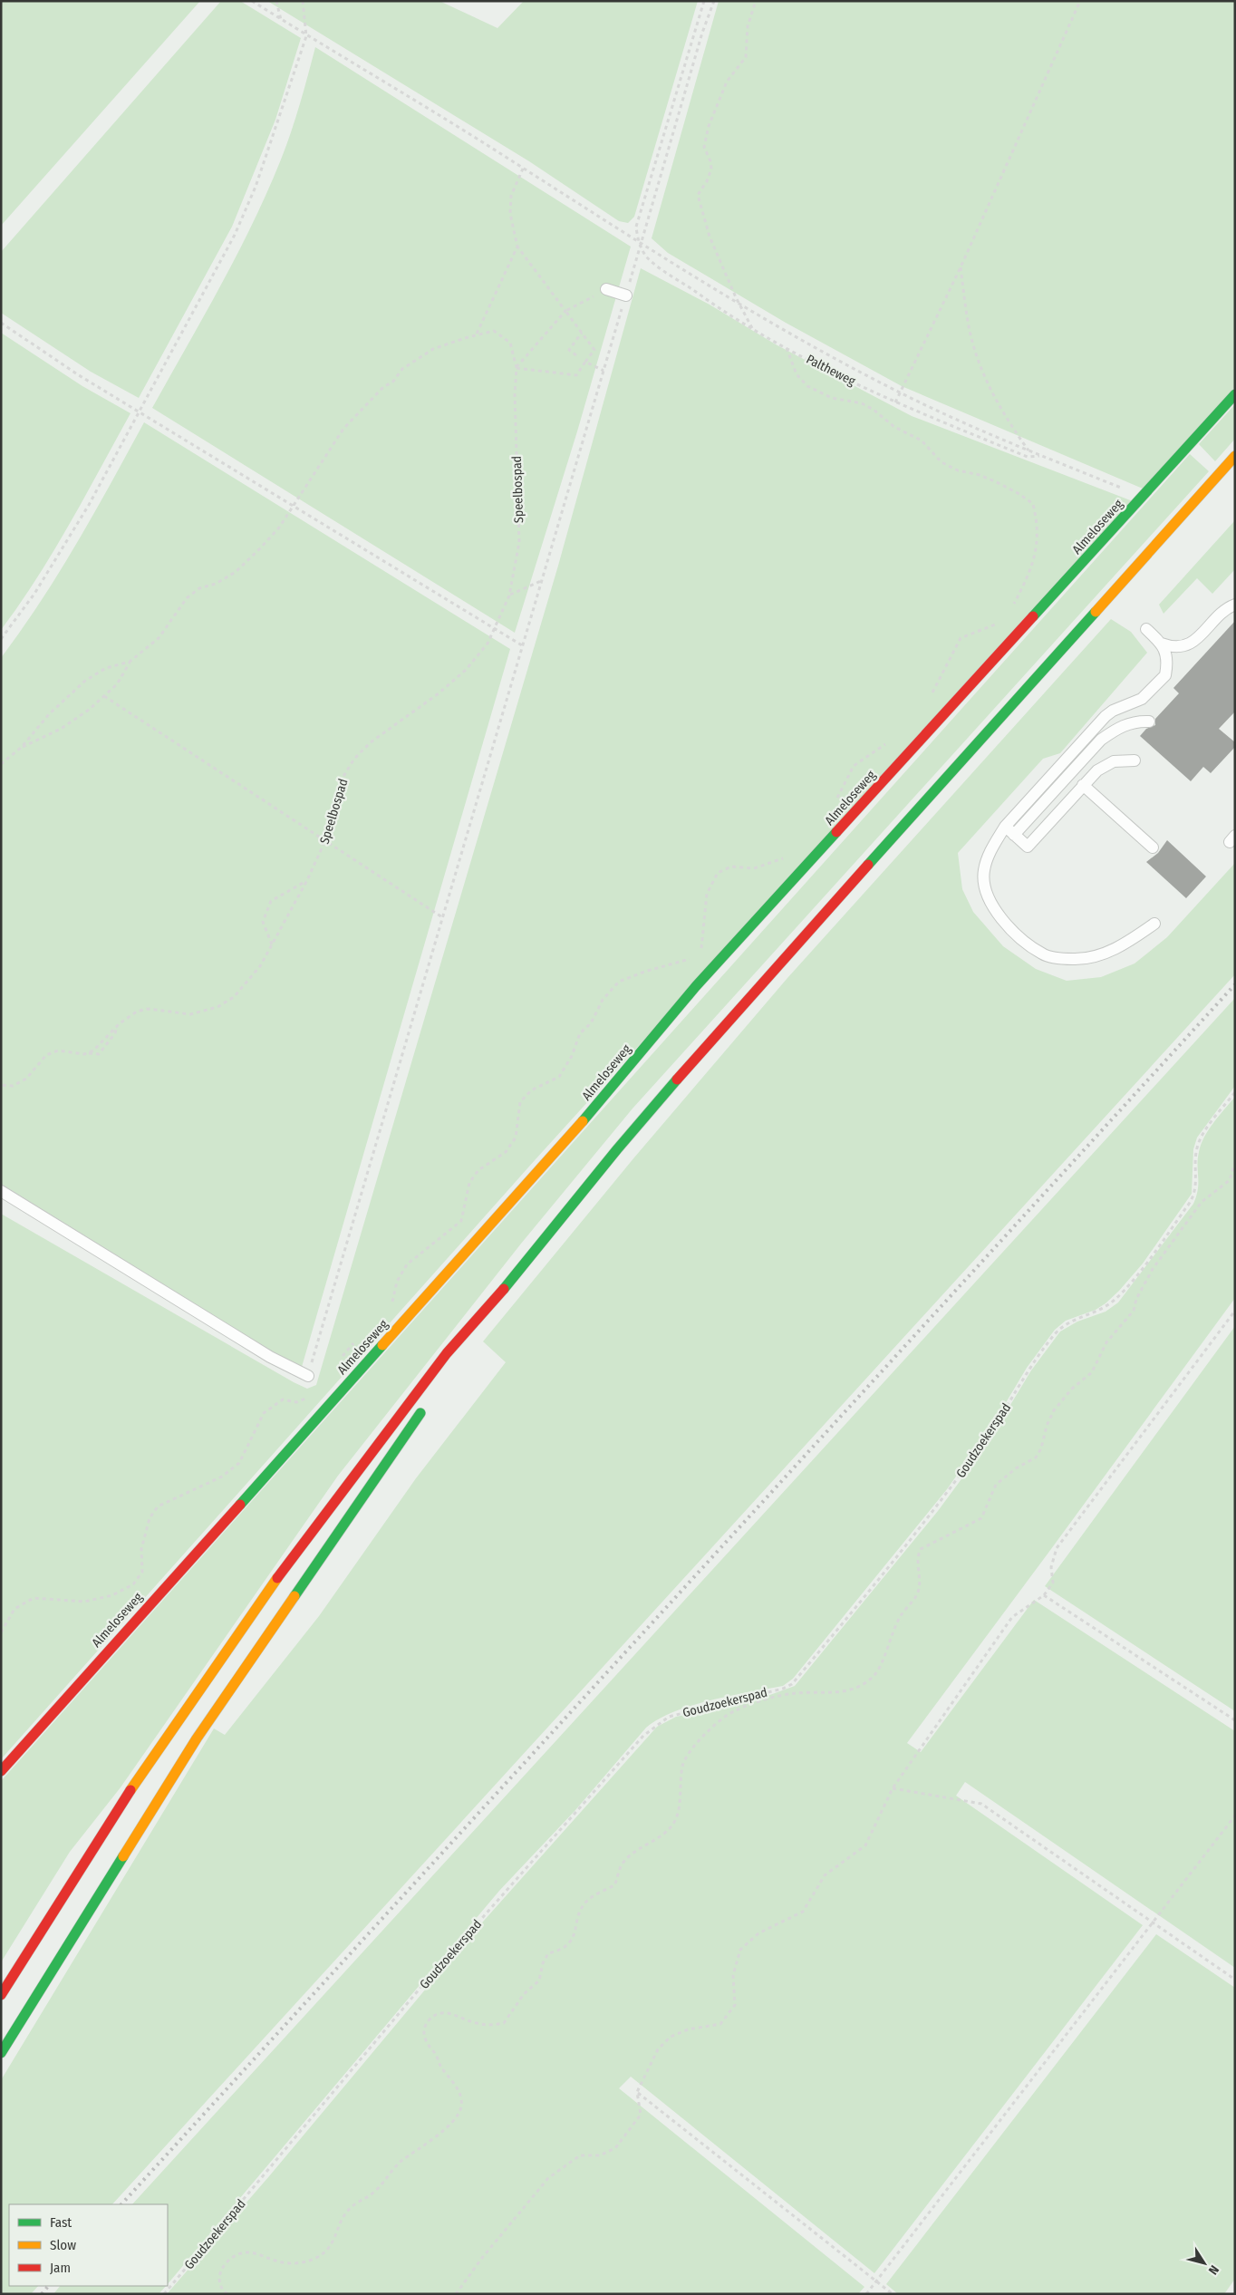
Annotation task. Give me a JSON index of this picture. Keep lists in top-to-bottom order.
{
  "streets": {
    "main road": ["Almeloseweg"],
    "path": ["Paltheweg", "Speelbospad", "Goudzoekerspad"]
  },
  "crossings": [
    ["Paltheweg", "Almeloseweg"]
  ],
  "legend": ["Fast", "Slow", "Jam"],
  "north": "bottom right"
}
